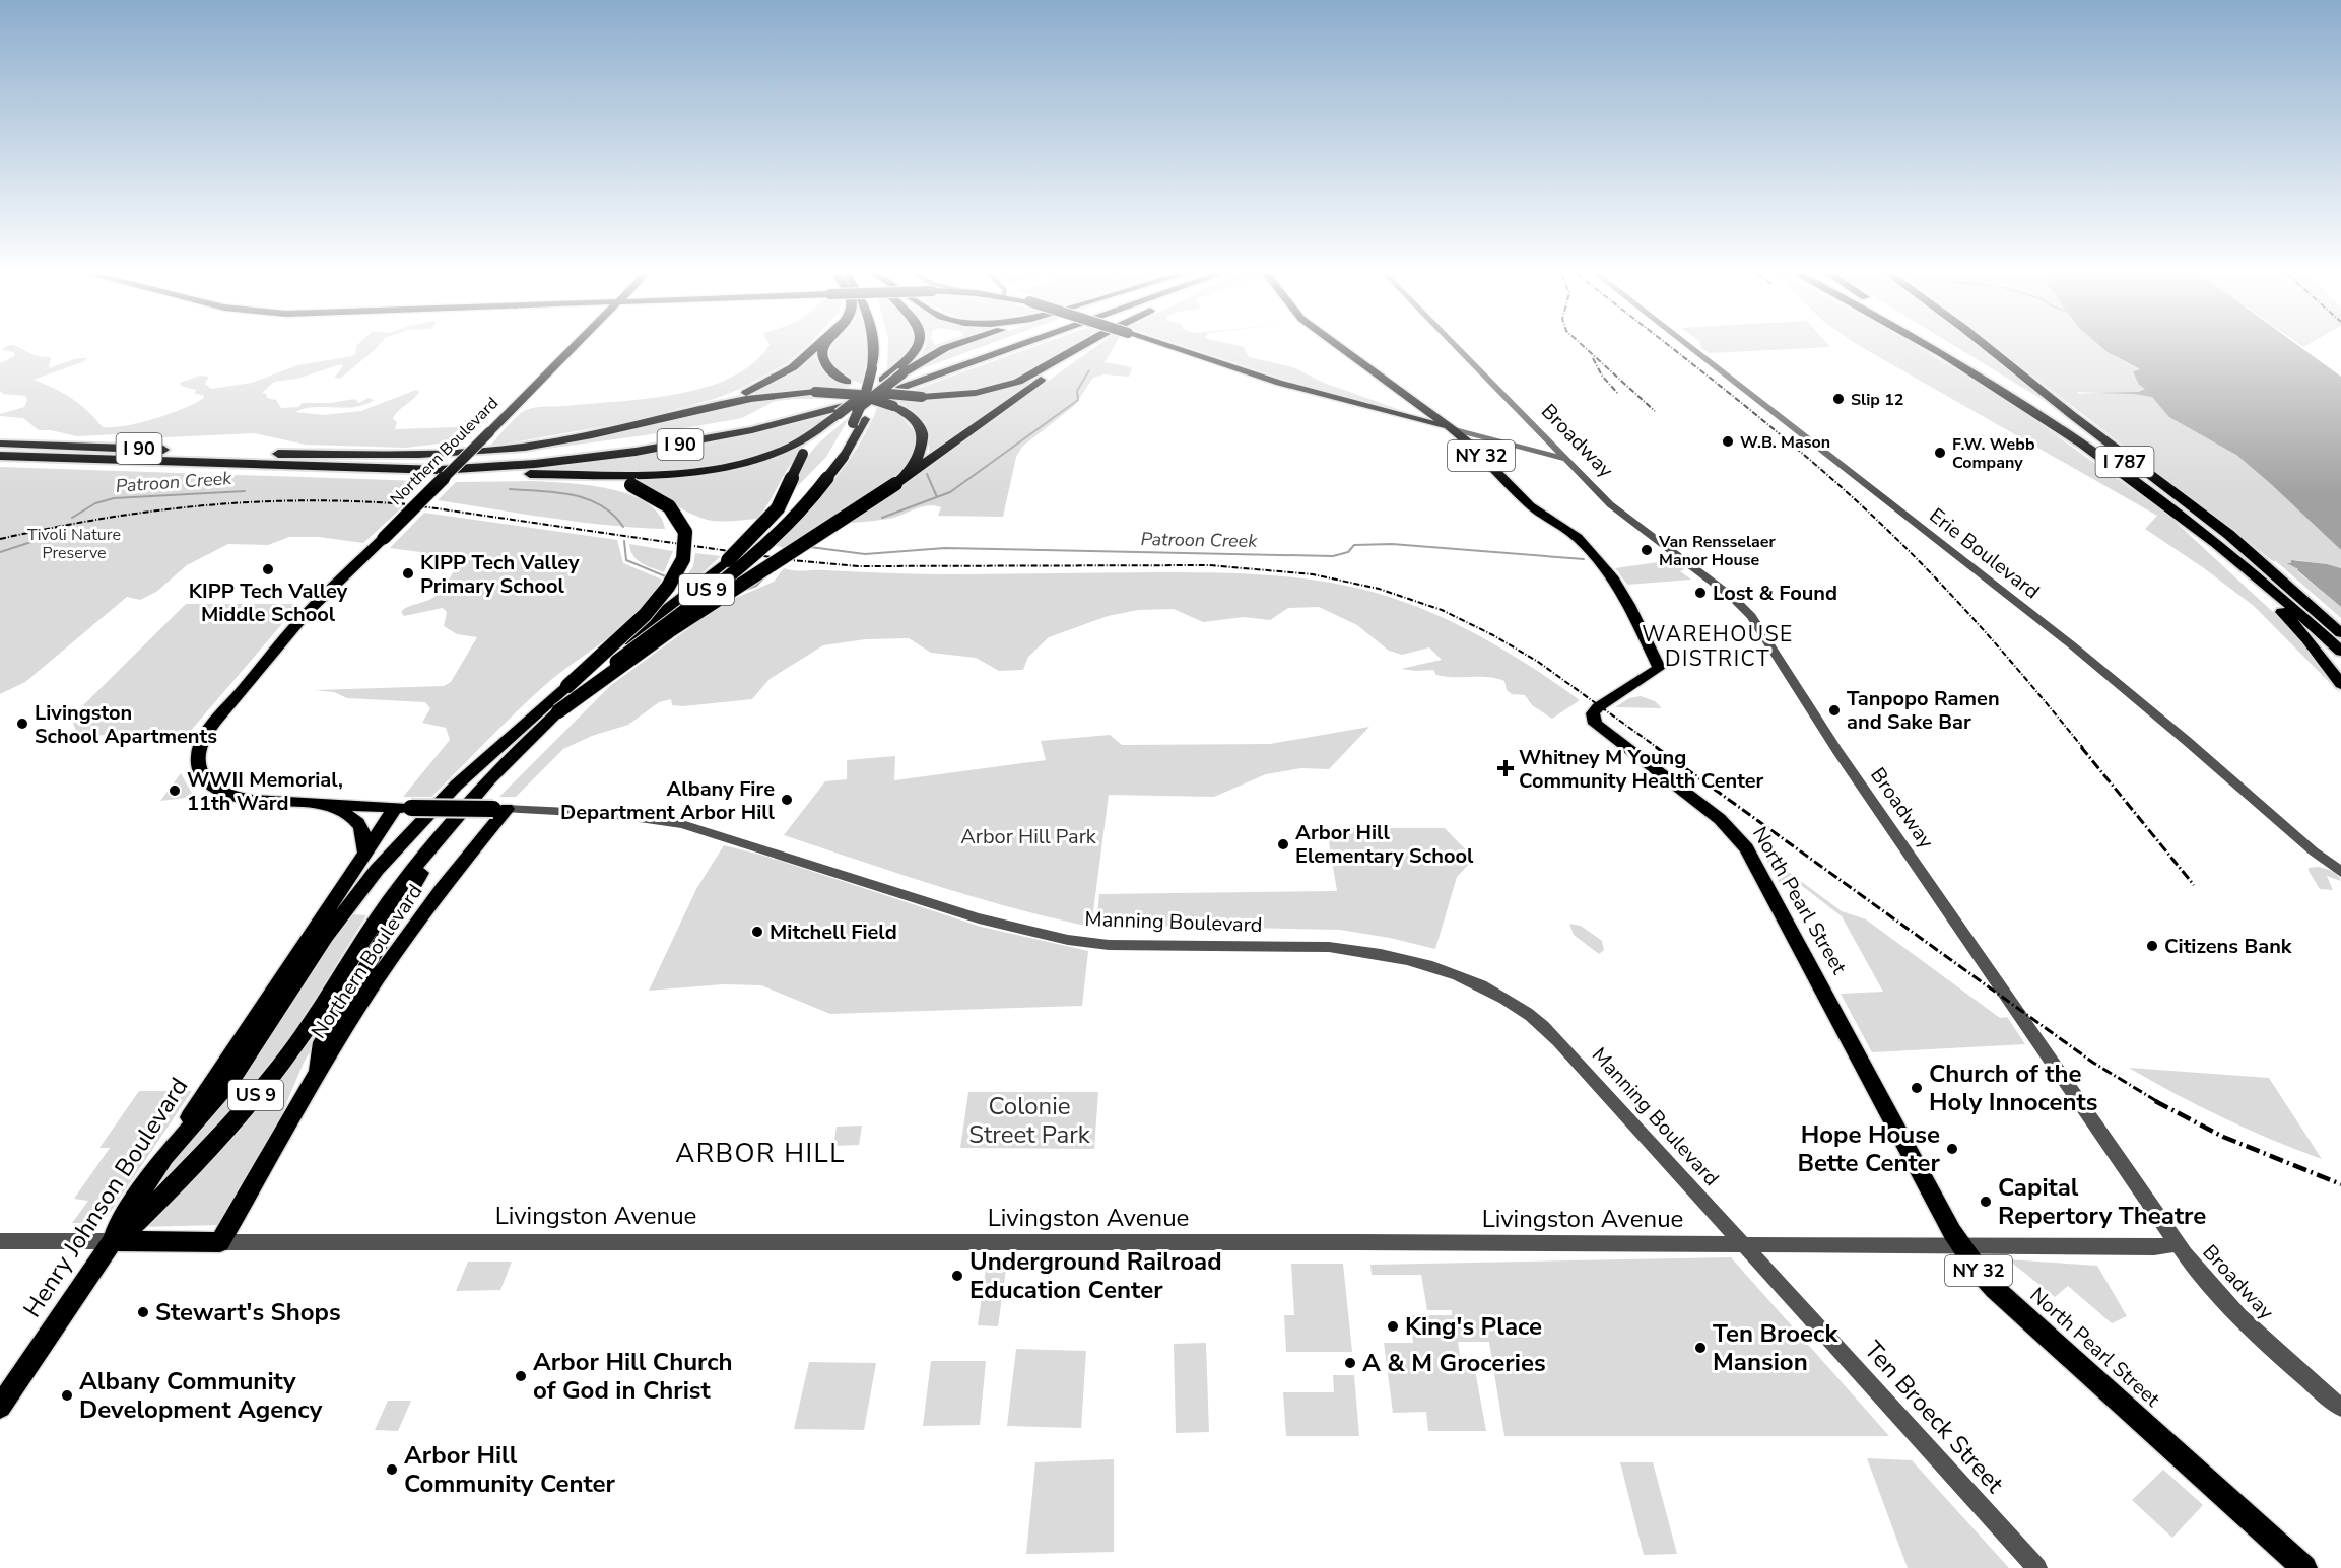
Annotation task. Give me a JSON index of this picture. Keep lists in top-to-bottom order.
{
  "streets": {
    "highway": ["I 90", "I 787"],
    "main road": [
      "Northern Boulevard",
      "NY 32",
      "US 9",
      "North Pearl Street",
      "Henry Johnson Boulevard",
      "Livingston Avenue"
    ],
    "street": [
      "Broadway",
      "Erie Boulevard",
      "Manning Boulevard",
      "Ten Broeck Street"
    ]
  },
  "crossings": [
    ["Broadway", "Livingston Avenue"],
    ["Northern Boulevard", "Manning Boulevard"],
    ["Northern Boulevard", "Livingston Avenue"],
    ["US 9", "Henry Johnson Boulevard"],
    ["US 9", "Livingston Avenue"],
    ["North Pearl Street", "Livingston Avenue"],
    ["Manning Boulevard", "Livingston Avenue"],
    ["Manning Boulevard", "Ten Broeck Street"],
    ["Henry Johnson Boulevard", "Livingston Avenue"],
    ["Livingston Avenue", "Ten Broeck Street"]
  ],
  "districts": ["WAREHOUSE DISTRICT", "ARBOR HILL"],
  "water": ["Patroon Creek"],
  "parks": ["Tivoli Nature Preserve", "Arbor Hill Park", "Colonie Street Park"],
  "places": {
    "other": [
      "Slip 12",
      "W.B. Mason",
      "F.W. Webb Company",
      "Van Rensselaer Manor House",
      "KIPP Tech Valley Middle School",
      "KIPP Tech Valley Primary School",
      "Lost & Found",
      "Tanpopo Ramen and Sake Bar",
      "Livingston School Apartments",
      "WWII Memorial, 11th Ward",
      "Albany Fire Department Arbor Hill",
      "Arbor Hill Elementary School",
      "Mitchell Field",
      "Citizens Bank",
      "Church of the Holy Innocents",
      "Hope House Bette Center",
      "Capital Repertory Theatre",
      "Underground Railroad Education Center",
      "Stewart's Shops",
      "King's Place",
      "Ten Broeck Mansion",
      "A & M Groceries",
      "Arbor Hill Church of God in Christ",
      "Albany Community Development Agency",
      "Arbor Hill Community Center"
    ],
    "health": ["Whitney M Young Community Health Center"]
  }
}
